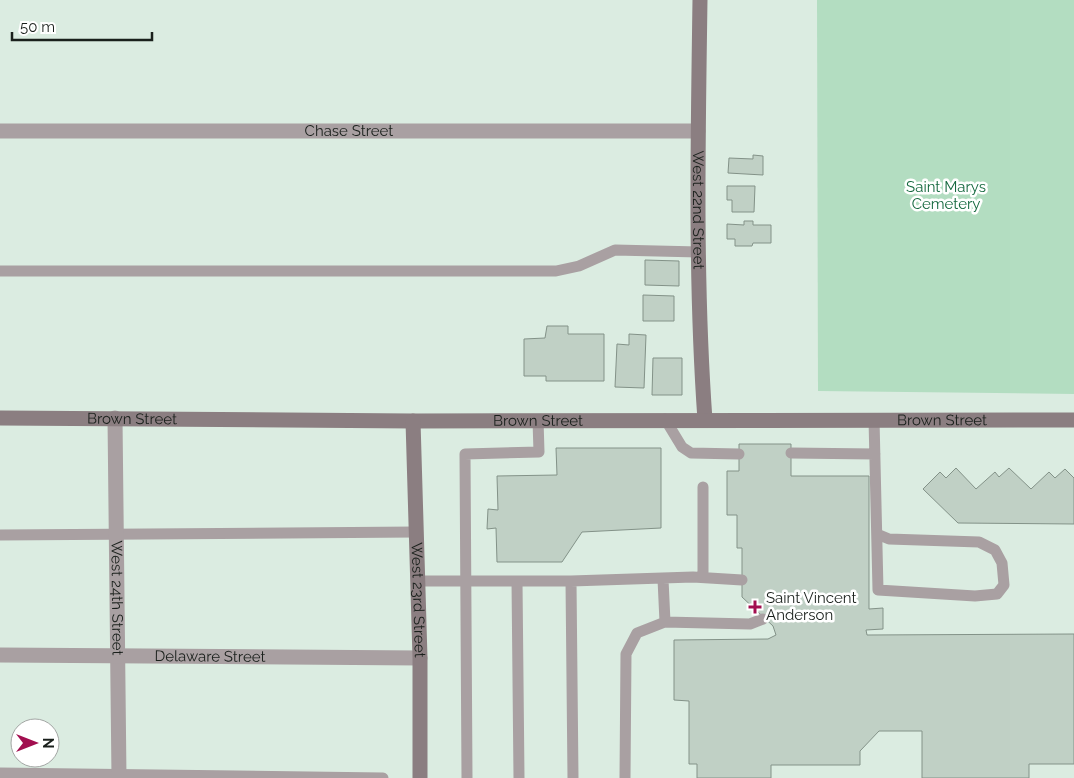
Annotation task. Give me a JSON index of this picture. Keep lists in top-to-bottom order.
{
  "streets": {
    "street": [
      "Chase Street",
      "West 22nd Street",
      "Brown Street",
      "West 24th Street",
      "West 23rd Street",
      "Delaware Street"
    ]
  },
  "crossings": [
    ["Chase Street", "West 22nd Street"],
    ["West 22nd Street", "Brown Street"],
    ["Brown Street", "West 24th Street"],
    ["Brown Street", "West 23rd Street"],
    ["West 24th Street", "Delaware Street"],
    ["West 23rd Street", "Delaware Street"]
  ],
  "parks": ["Saint Marys Cemetery"],
  "places": {
    "health": ["Saint Vincent Anderson"]
  },
  "scale_bar": "50 m",
  "north": "right"
}
